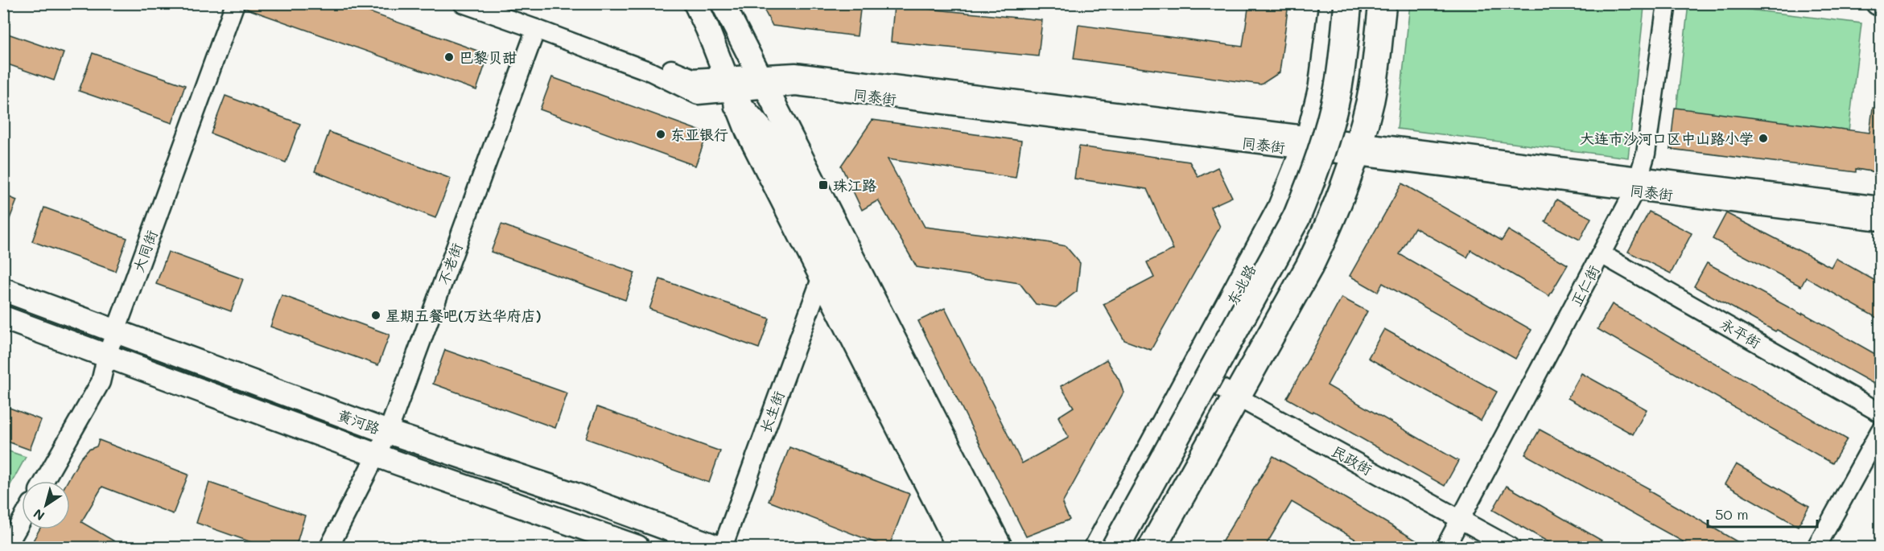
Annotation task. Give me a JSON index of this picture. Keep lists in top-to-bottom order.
{
  "streets": {
    "highway": ["东北路"],
    "main road": ["黄河路"],
    "street": [
      "同泰街",
      "大同街",
      "不老街",
      "正仁街",
      "永平街",
      "长生街",
      "民政街"
    ]
  },
  "crossings": [
    ["同泰街", "不老街"],
    ["同泰街", "东北路"],
    ["同泰街", "正仁街"],
    ["大同街", "黄河路"],
    ["不老街", "黄河路"],
    ["东北路", "民政街"],
    ["正仁街", "永平街"],
    ["正仁街", "民政街"]
  ],
  "places": {
    "other": [
      "巴黎贝甜",
      "东亚银行",
      "大连市沙河口区中山路小学",
      "星期五餐吧(万达华府店)"
    ],
    "transit": ["珠江路"]
  },
  "scale_bar": "50 m",
  "north": "bottom left"
}
